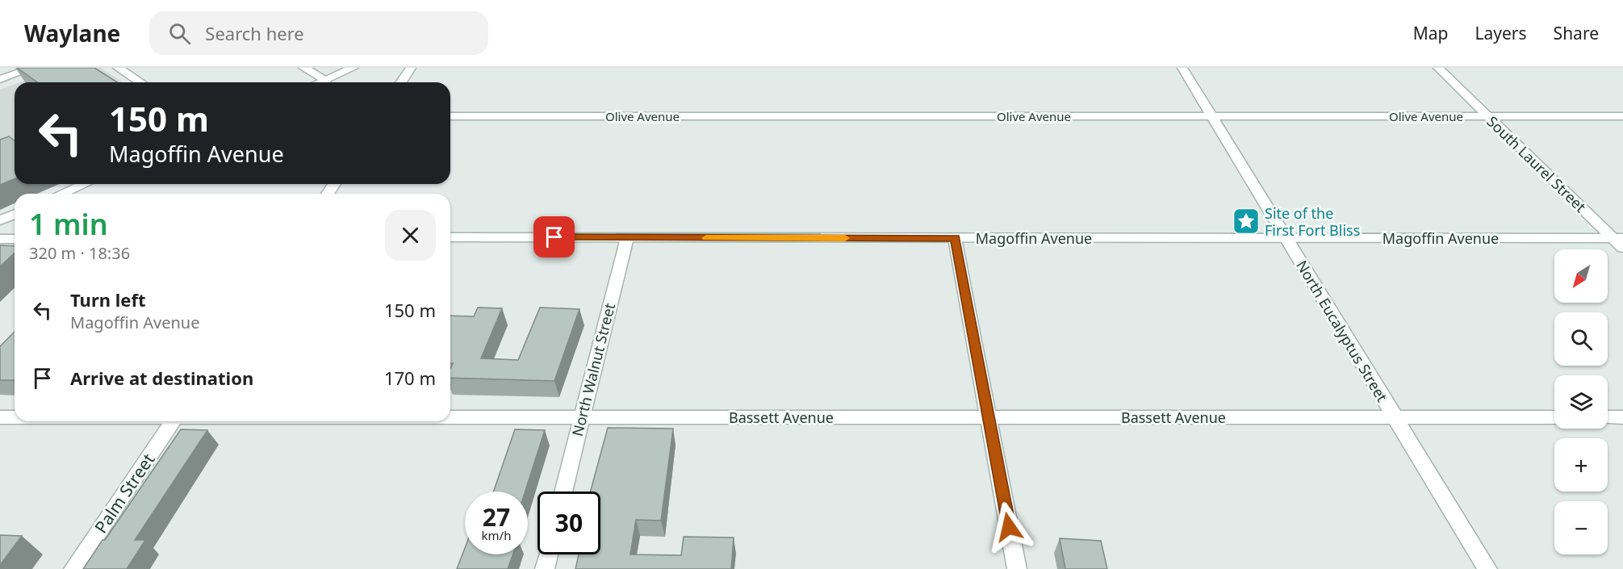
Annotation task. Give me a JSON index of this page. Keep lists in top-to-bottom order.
{
  "streets": {
    "street": [
      "Olive Avenue",
      "South Laurel Street",
      "Magoffin Avenue",
      "North Eucalyptus Street",
      "North Walnut Street",
      "Bassett Avenue",
      "Palm Street"
    ]
  },
  "crossings": [
    ["Olive Avenue", "South Laurel Street"],
    ["Olive Avenue", "North Eucalyptus Street"],
    ["South Laurel Street", "Magoffin Avenue"],
    ["Magoffin Avenue", "North Eucalyptus Street"],
    ["Magoffin Avenue", "North Walnut Street"],
    ["North Eucalyptus Street", "Bassett Avenue"],
    ["North Walnut Street", "Bassett Avenue"]
  ],
  "places": {
    "place": ["Site of the First Fort Bliss"]
  },
  "north": "bottom left",
  "page": {
    "header": "Waylane",
    "search": "Search here",
    "nav": ["Map", "Layers", "Share"],
    "turn": ["150 m", "Magoffin Avenue"],
    "heading": ["1 min", "320 m · 18:36"],
    "map_buttons": ["+", "−"],
    "list": [
      {
        "name": "Turn left",
        "note": "Magoffin Avenue",
        "value": "150 m"
      },
      {
        "name": "Arrive at destination",
        "value": "170 m"
      }
    ],
    "speed": "27 km/h",
    "limit": "30"
  }
}
